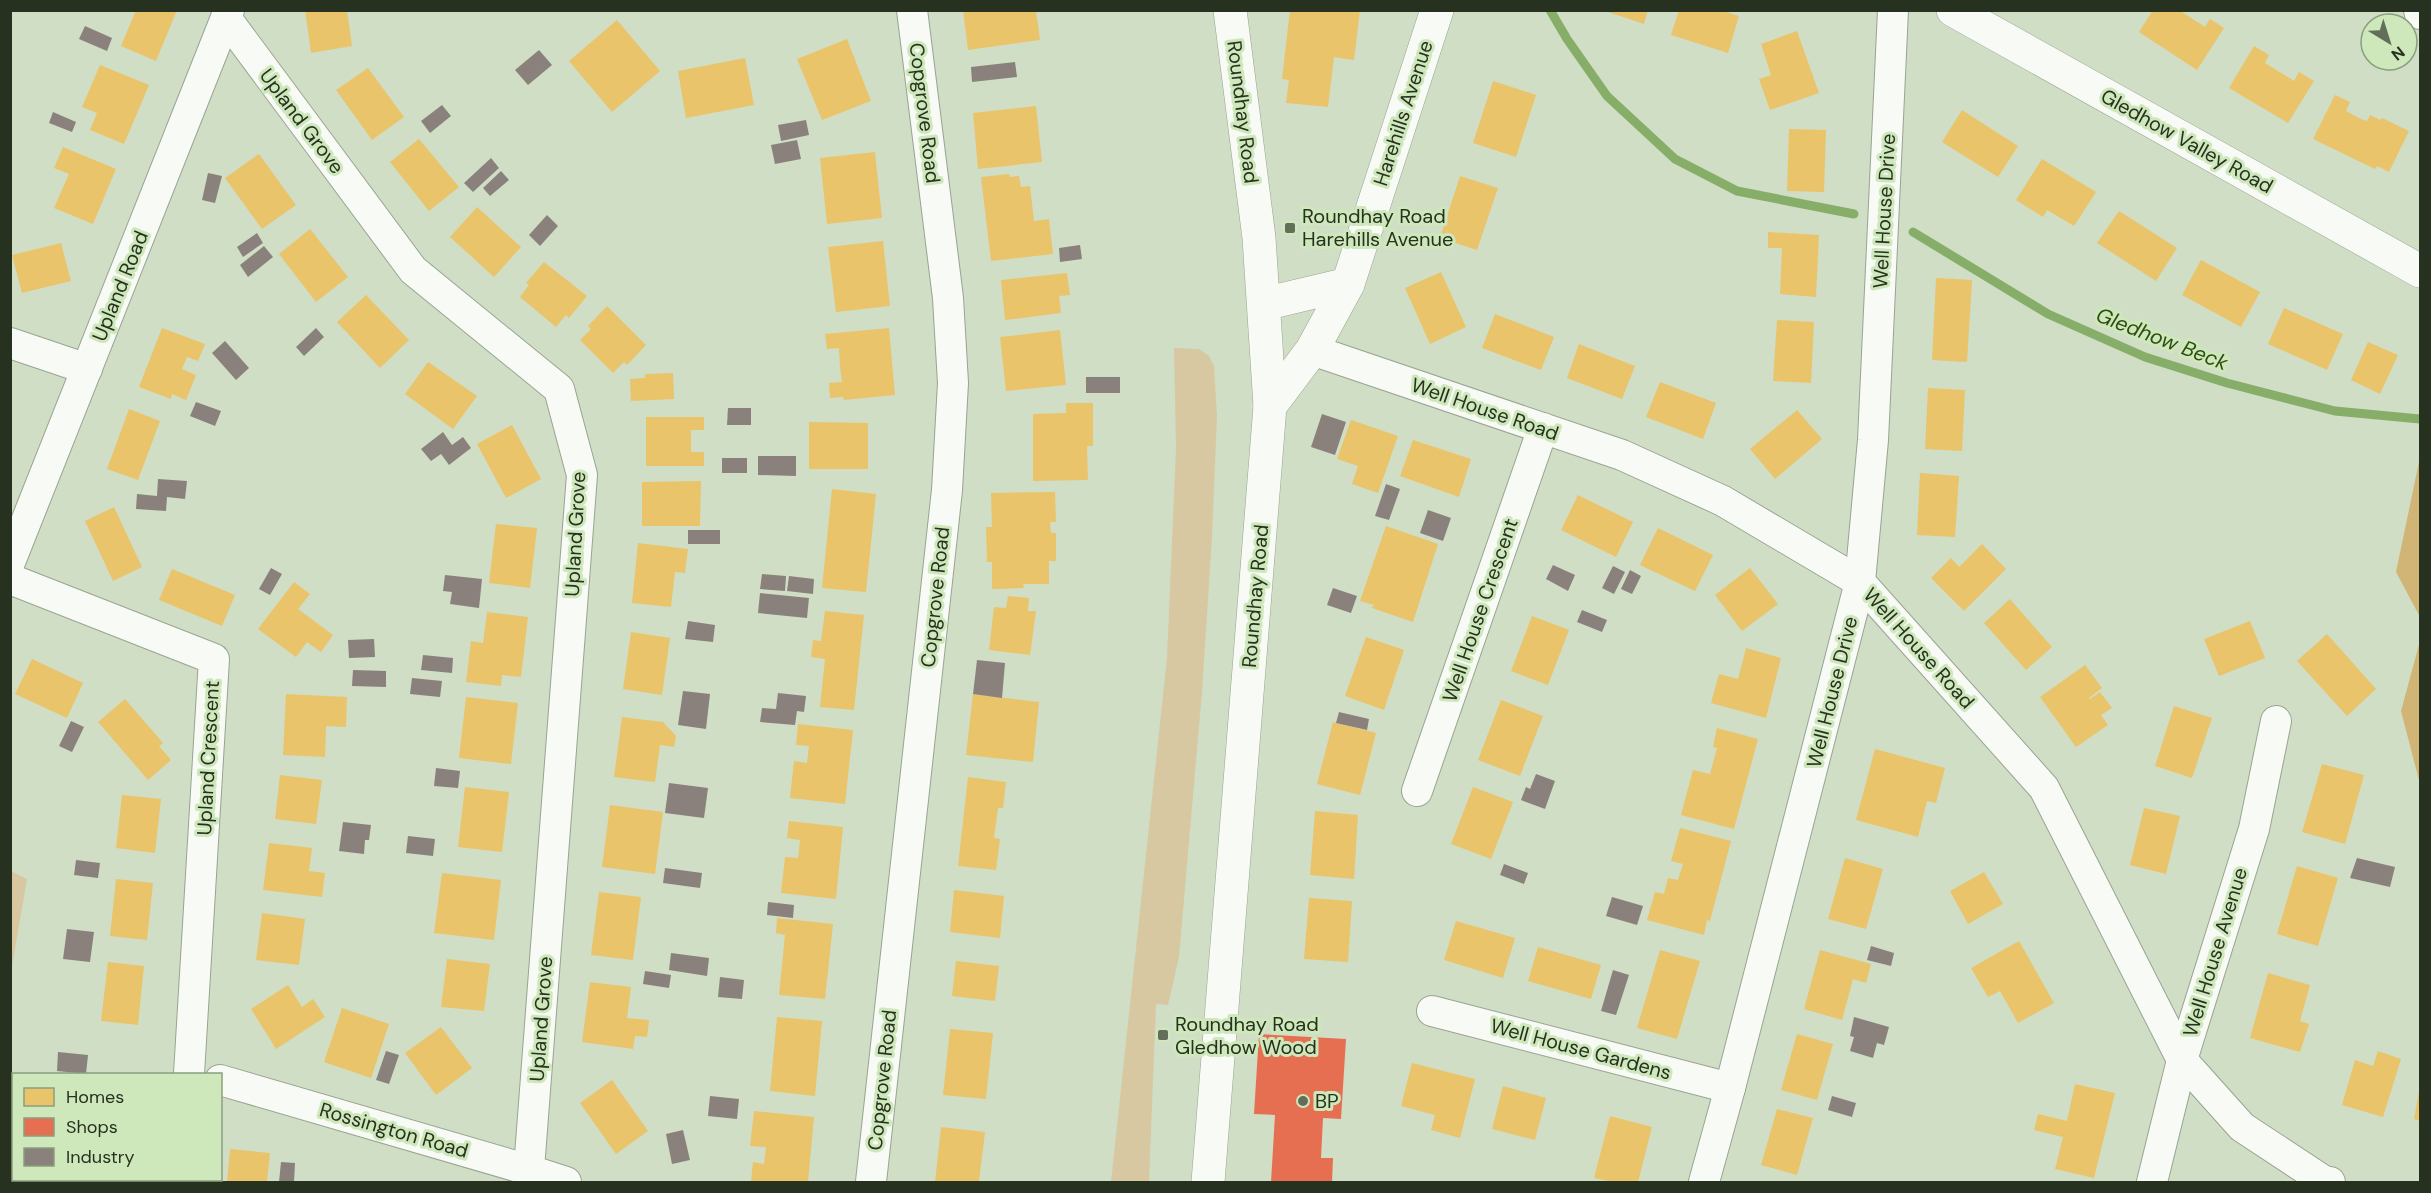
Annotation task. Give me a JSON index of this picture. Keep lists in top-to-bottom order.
{
  "streets": {
    "street": [
      "Roundhay Road",
      "Copgrove Road",
      "Harehills Avenue",
      "Upland Grove",
      "Gledhow Valley Road",
      "Well House Drive",
      "Upland Road",
      "Well House Road",
      "Well House Crescent",
      "Upland Crescent",
      "Well House Avenue",
      "Well House Gardens",
      "Rossington Road"
    ]
  },
  "crossings": [
    ["Roundhay Road", "Harehills Avenue"],
    ["Harehills Avenue", "Well House Road"],
    ["Upland Grove", "Upland Road"],
    ["Upland Grove", "Rossington Road"],
    ["Well House Drive", "Well House Road"],
    ["Well House Drive", "Well House Gardens"],
    ["Well House Road", "Well House Crescent"],
    ["Well House Road", "Well House Avenue"]
  ],
  "water": ["Gledhow Beck"],
  "places": {
    "transit": ["Roundhay Road Harehills Avenue", "Roundhay Road Gledhow Wood"],
    "other": ["BP"]
  },
  "legend": ["Homes", "Shops", "Industry"],
  "north": "bottom right"
}
